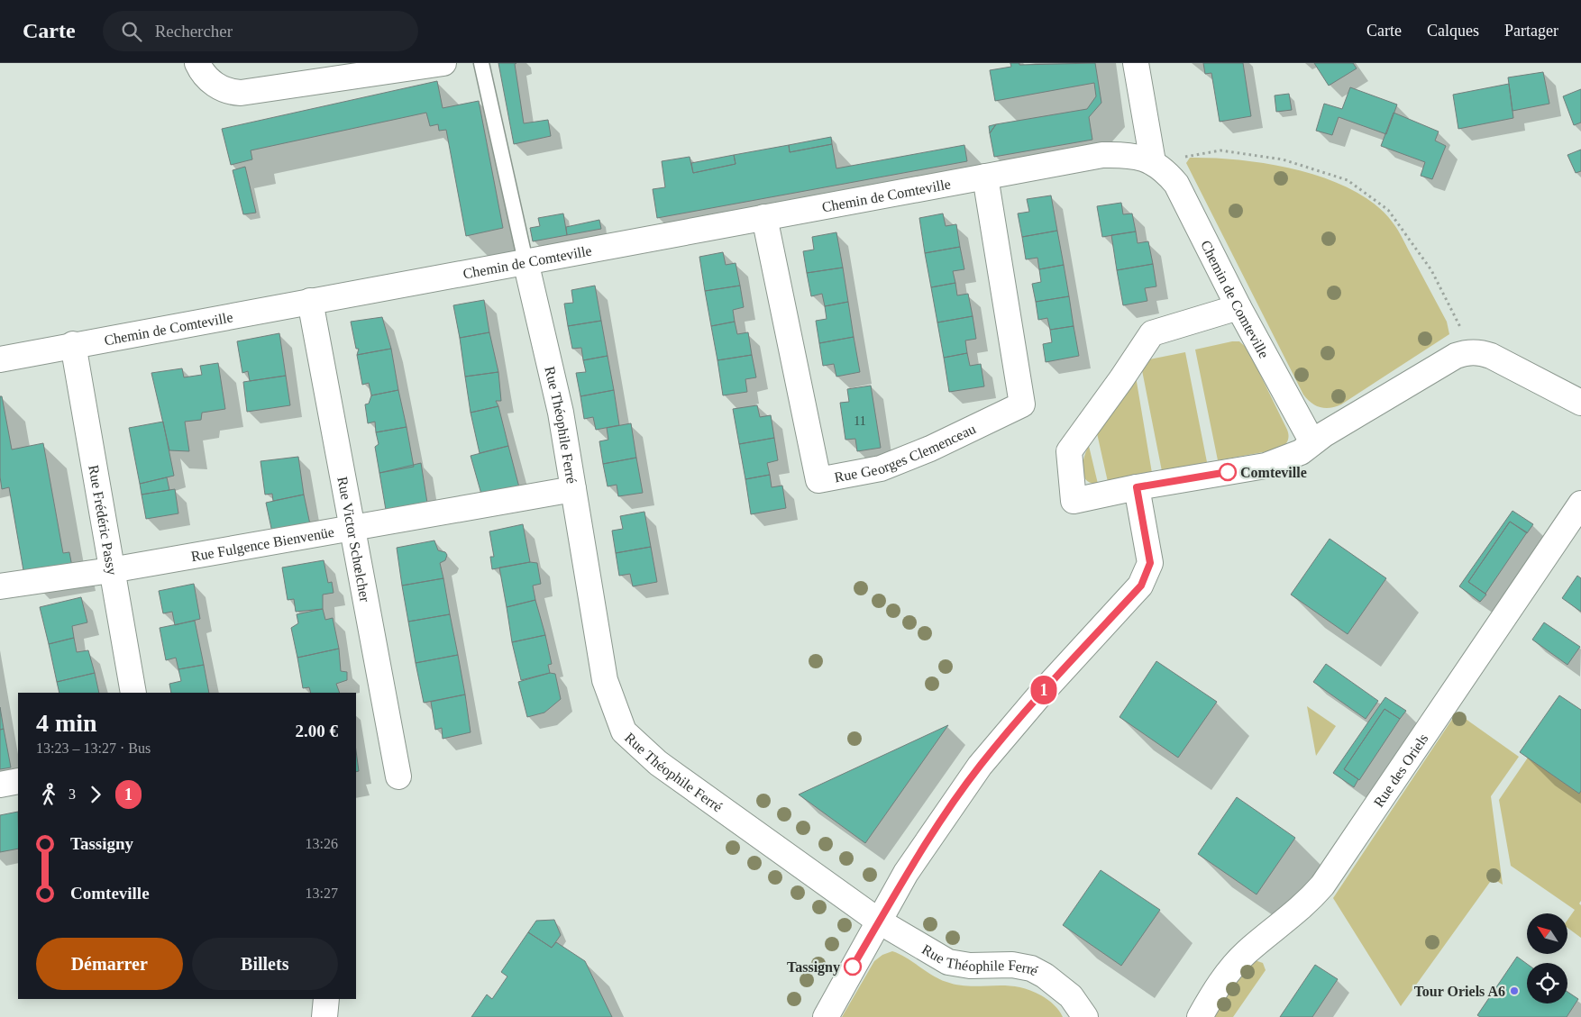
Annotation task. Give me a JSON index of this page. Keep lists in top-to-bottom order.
{
  "streets": {
    "street": [
      "Chemin de Comteville",
      "Rue Théophile Ferré",
      "Rue Georges Clemenceau",
      "Rue Frédéric Passy",
      "Rue Victor Schœlcher",
      "Rue Fulgence Bienvenüe",
      "Rue des Oriels"
    ]
  },
  "crossings": [
    ["Chemin de Comteville", "Rue Théophile Ferré"],
    ["Chemin de Comteville", "Rue Georges Clemenceau"],
    ["Chemin de Comteville", "Rue Frédéric Passy"],
    ["Chemin de Comteville", "Rue Victor Schœlcher"],
    ["Rue Théophile Ferré", "Rue Fulgence Bienvenüe"],
    ["Rue Frédéric Passy", "Rue Fulgence Bienvenüe"],
    ["Rue Victor Schœlcher", "Rue Fulgence Bienvenüe"]
  ],
  "places": ["Comteville", "Tassigny", "Tour Oriels A6"],
  "lines": ["bus line 1"],
  "house_numbers": ["11"],
  "north": "top left",
  "page": {
    "header": "Carte",
    "search": "Rechercher",
    "nav": ["Carte", "Calques", "Partager"],
    "on_map": "1",
    "heading": ["4 min", "13:23 – 13:27 · Bus", "2.00 €"],
    "legs": ["3", "1"],
    "list": [
      {
        "name": "Tassigny",
        "value": "13:26"
      },
      {
        "name": "Comteville",
        "value": "13:27"
      }
    ],
    "buttons": ["Démarrer", "Billets"]
  }
}
